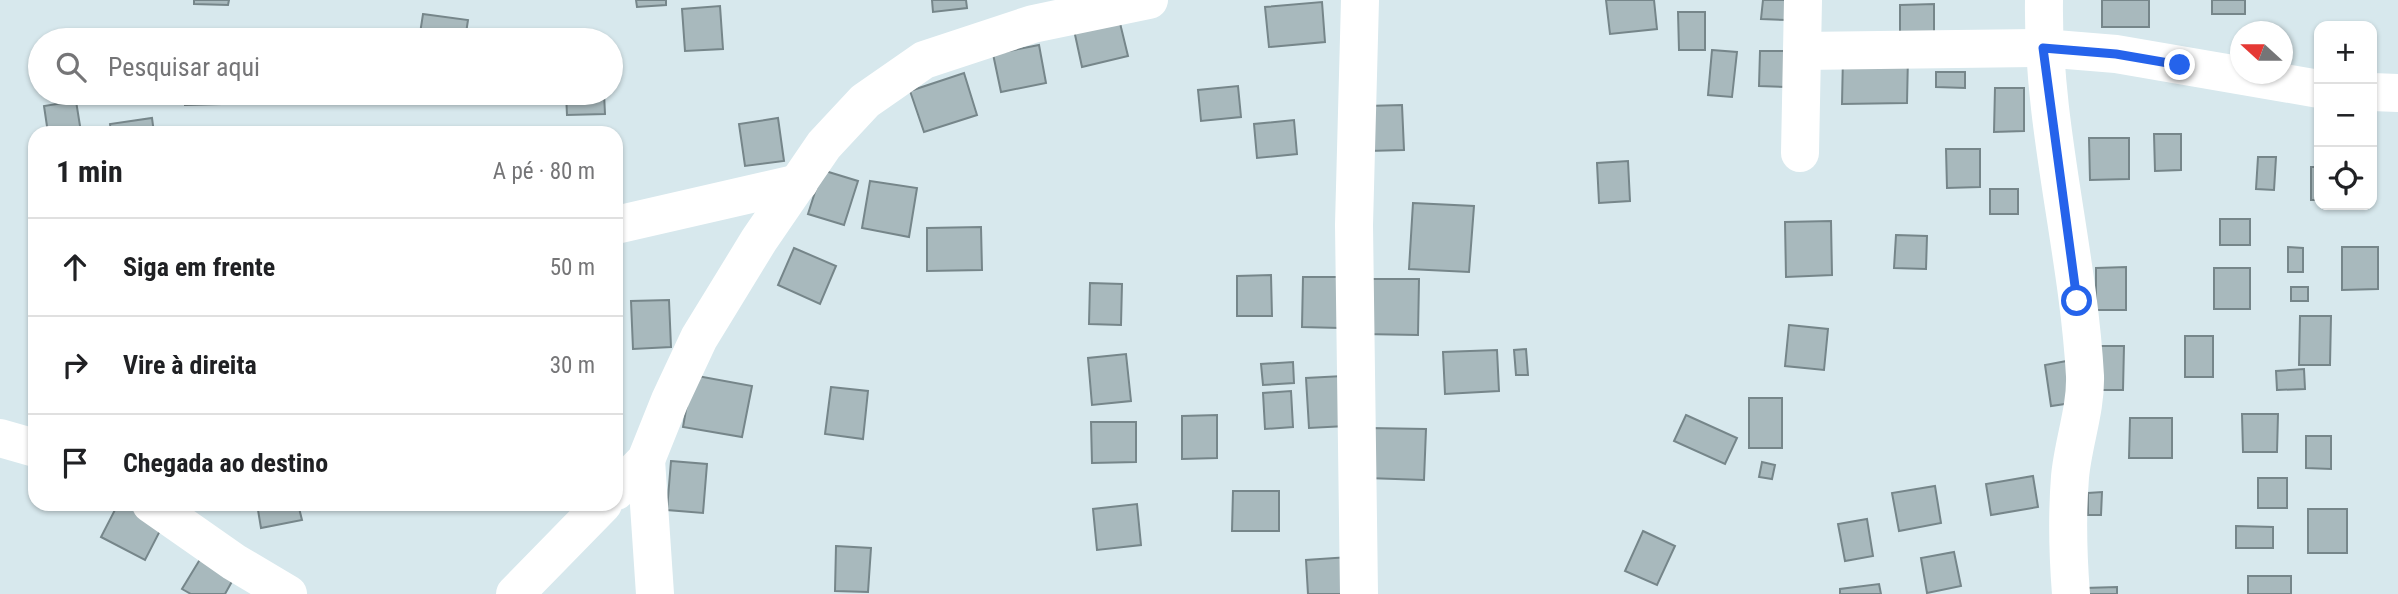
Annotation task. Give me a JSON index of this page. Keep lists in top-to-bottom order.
{
  "north": "left",
  "page": {
    "map_buttons": ["+", "−"],
    "search": "Pesquisar aqui",
    "heading": ["1 min", "A pé · 80 m"],
    "list": [
      ["Siga em frente", "50 m"],
      ["Vire à direita", "30 m"],
      "Chegada ao destino"
    ]
  }
}
